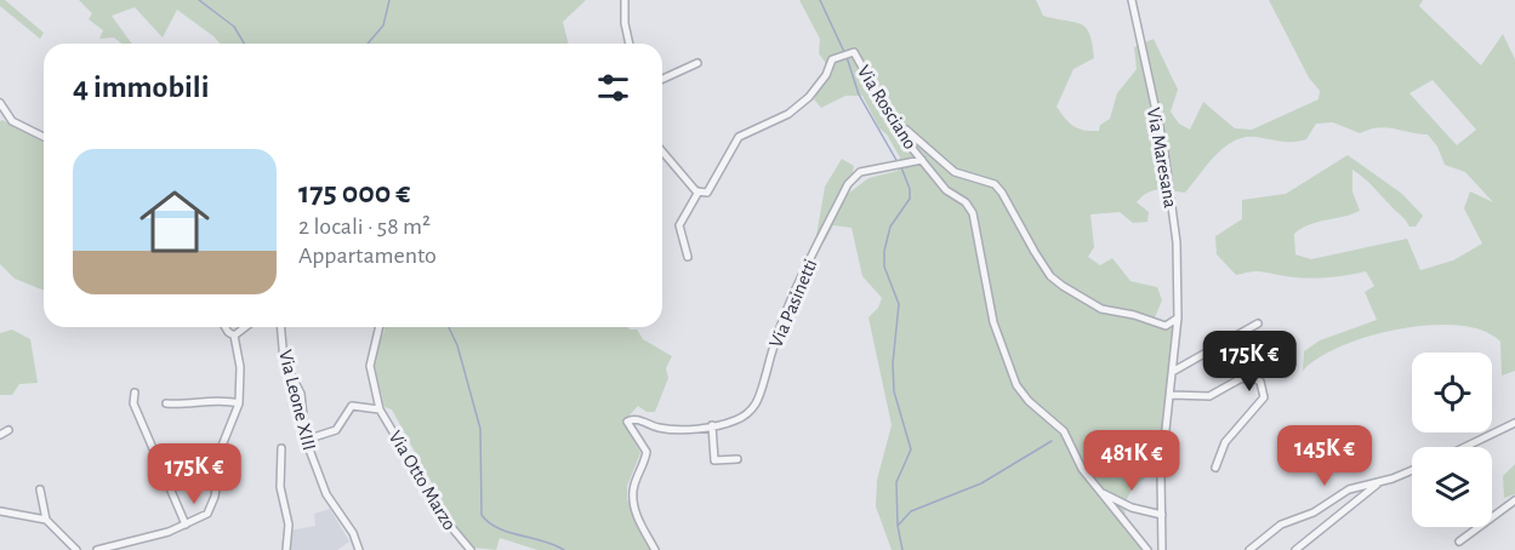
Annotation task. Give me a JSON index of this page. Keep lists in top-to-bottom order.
{
  "streets": {
    "street": [
      "Via Rosciano",
      "Via Maresana",
      "Via Pasinetti",
      "Via Leone XIII",
      "Via Otto Marzo"
    ]
  },
  "crossings": [
    ["Via Rosciano", "Via Pasinetti"],
    ["Via Leone XIII", "Via Otto Marzo"]
  ],
  "page": {
    "heading": "4 immobili",
    "list": [
      {
        "name": "175 000 €",
        "note": "2 locali · 58 m² · Appartamento"
      }
    ],
    "price": [
      "175K €",
      "145K €",
      "481K €",
      "175K €"
    ]
  }
}
